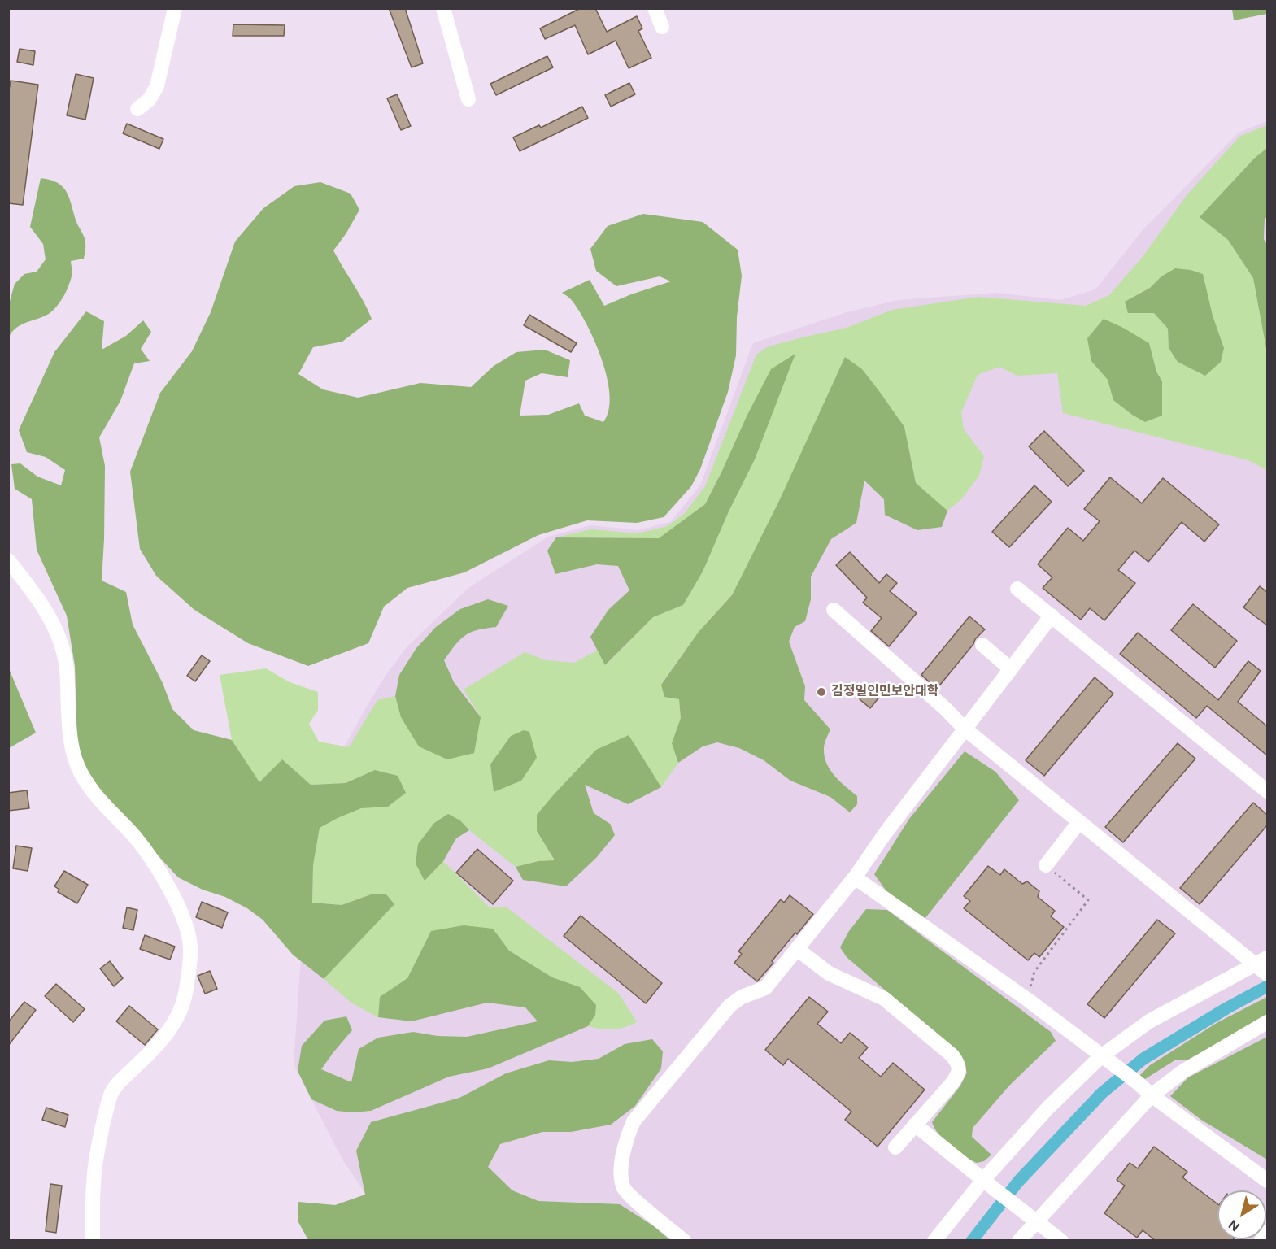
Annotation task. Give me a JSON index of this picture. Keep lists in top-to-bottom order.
{
  "places": ["김정일인민보안대학"],
  "north": "bottom left"
}
